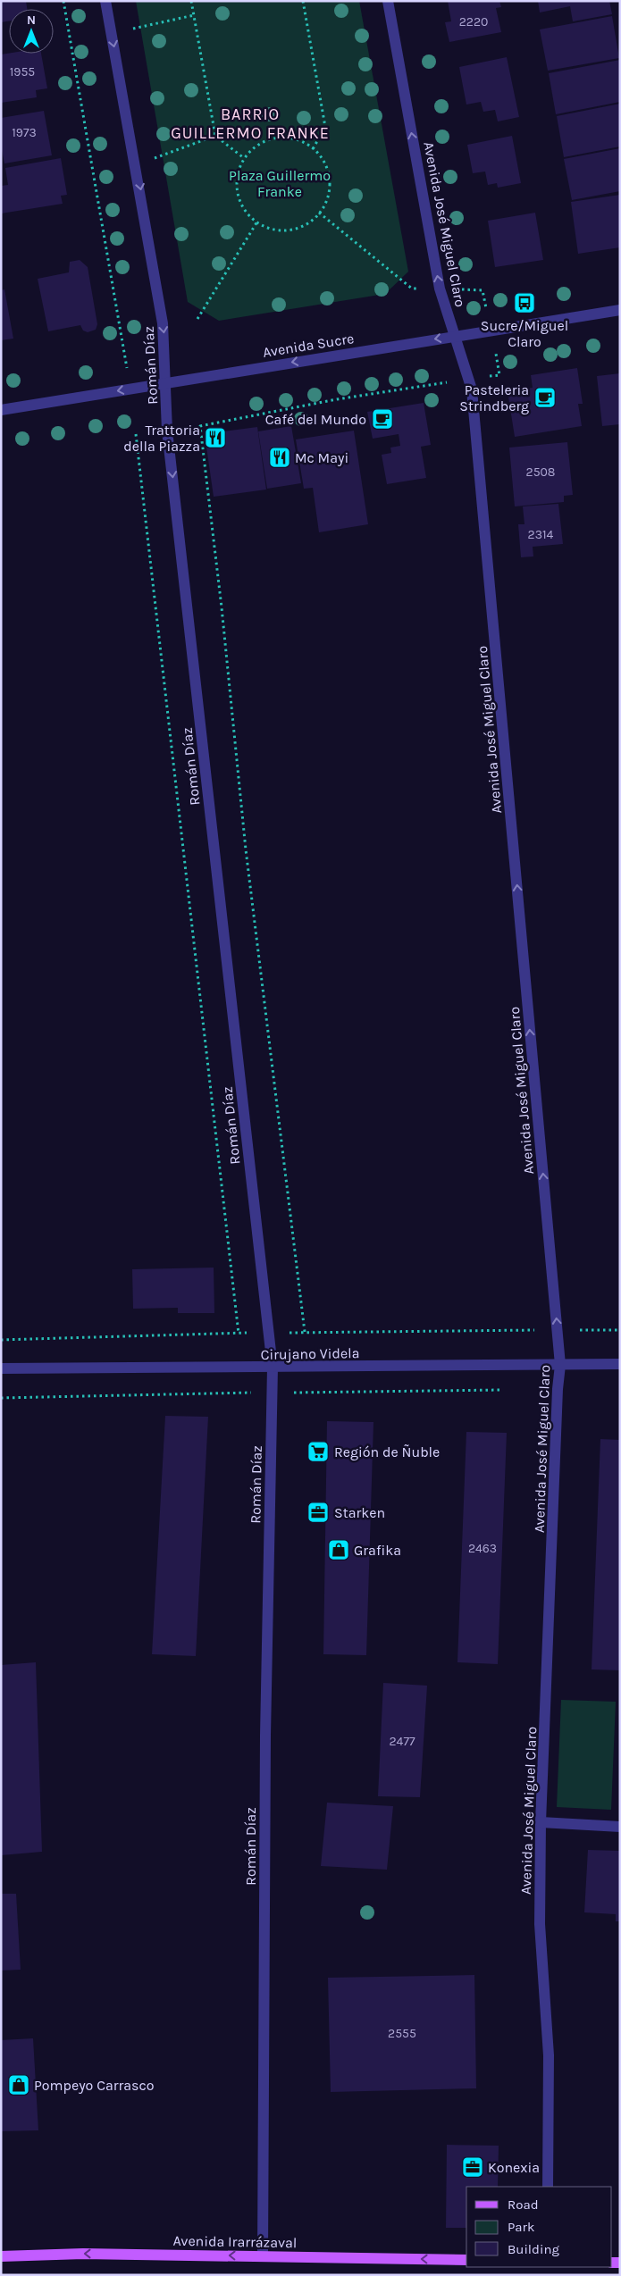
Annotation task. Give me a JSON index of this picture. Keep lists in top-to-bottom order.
{
  "streets": {
    "main road": ["Avenida Irarrázaval"],
    "street": [
      "Avenida José Miguel Claro",
      "Avenida Sucre",
      "Román Díaz",
      "Cirujano Videla"
    ]
  },
  "crossings": [
    ["Avenida José Miguel Claro", "Avenida Sucre"],
    ["Avenida José Miguel Claro", "Cirujano Videla"],
    ["Avenida Sucre", "Román Díaz"],
    ["Román Díaz", "Cirujano Videla"],
    ["Román Díaz", "Avenida Irarrázaval"]
  ],
  "one_way": [
    "Avenida José Miguel Claro",
    "Avenida Sucre",
    "Román Díaz",
    "Avenida Irarrázaval"
  ],
  "districts": ["BARRIO GUILLERMO FRANKE"],
  "parks": ["Plaza Guillermo Franke"],
  "places": {
    "bus stop": ["Sucre/Miguel Claro"],
    "cafe": ["Pasteleria Strindberg", "Café del Mundo"],
    "restaurant": ["Trattoria della Piazza", "Mc Mayi"],
    "supermarket": ["Región de Ñuble"],
    "office": ["Starken", "Konexia"],
    "shop": ["Grafika", "Pompeyo Carrasco"]
  },
  "house_numbers": [
    "2220",
    "1955",
    "1973",
    "2508",
    "2314",
    "2463",
    "2477",
    "2555"
  ],
  "legend": ["Road", "Park", "Building"],
  "north": "top"
}
